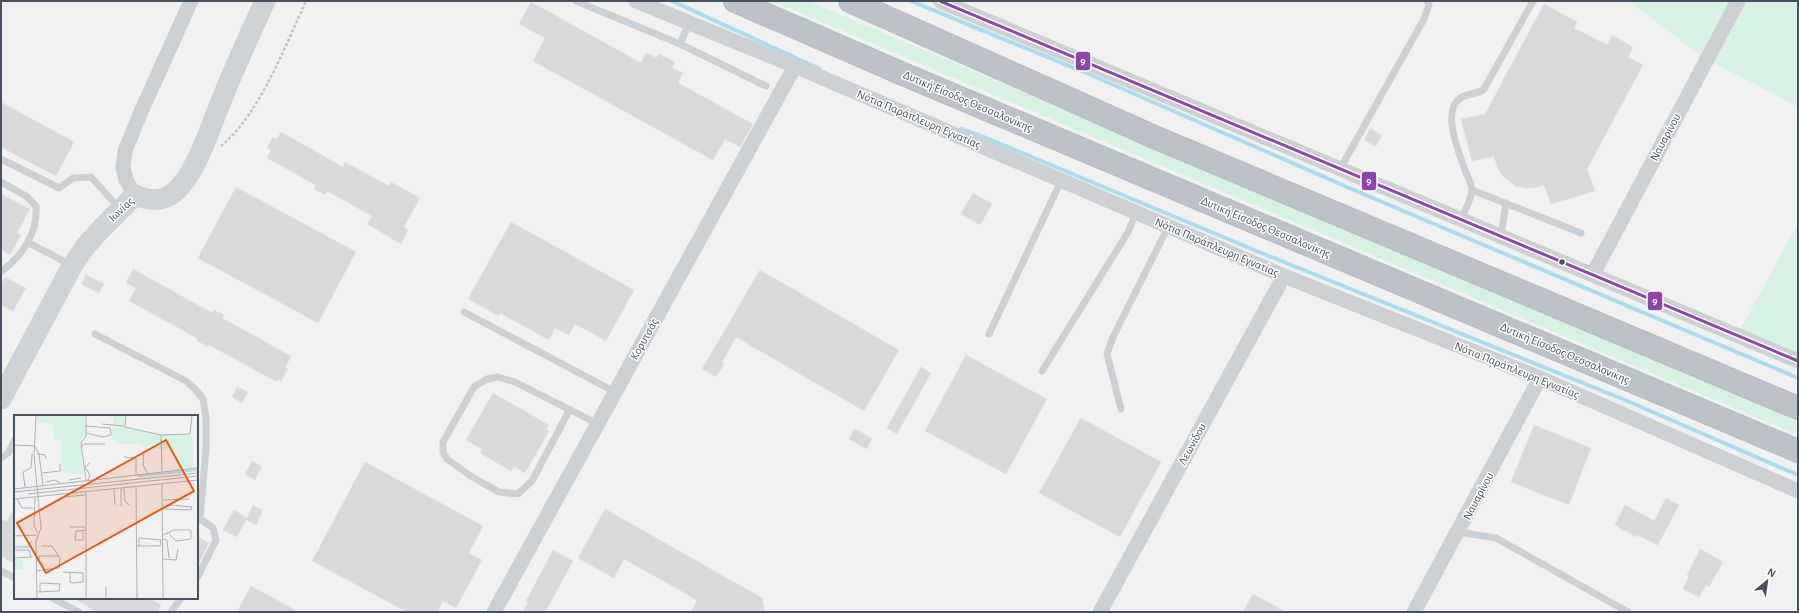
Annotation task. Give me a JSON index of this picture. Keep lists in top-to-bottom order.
{
  "streets": {
    "highway": ["Δυτική Είσοδος Θεσσαλονίκης"],
    "street": [
      "Νότια Παράπλευρη Εγνατίας",
      "Ναυαρίνου",
      "Ιωνίας",
      "Κορυτσάς",
      "Λεωνίδου"
    ]
  },
  "crossings": [
    ["Νότια Παράπλευρη Εγνατίας", "Ναυαρίνου"],
    ["Νότια Παράπλευρη Εγνατίας", "Κορυτσάς"],
    ["Νότια Παράπλευρη Εγνατίας", "Λεωνίδου"]
  ],
  "lines": ["transit line 9"],
  "north": "top right"
}
